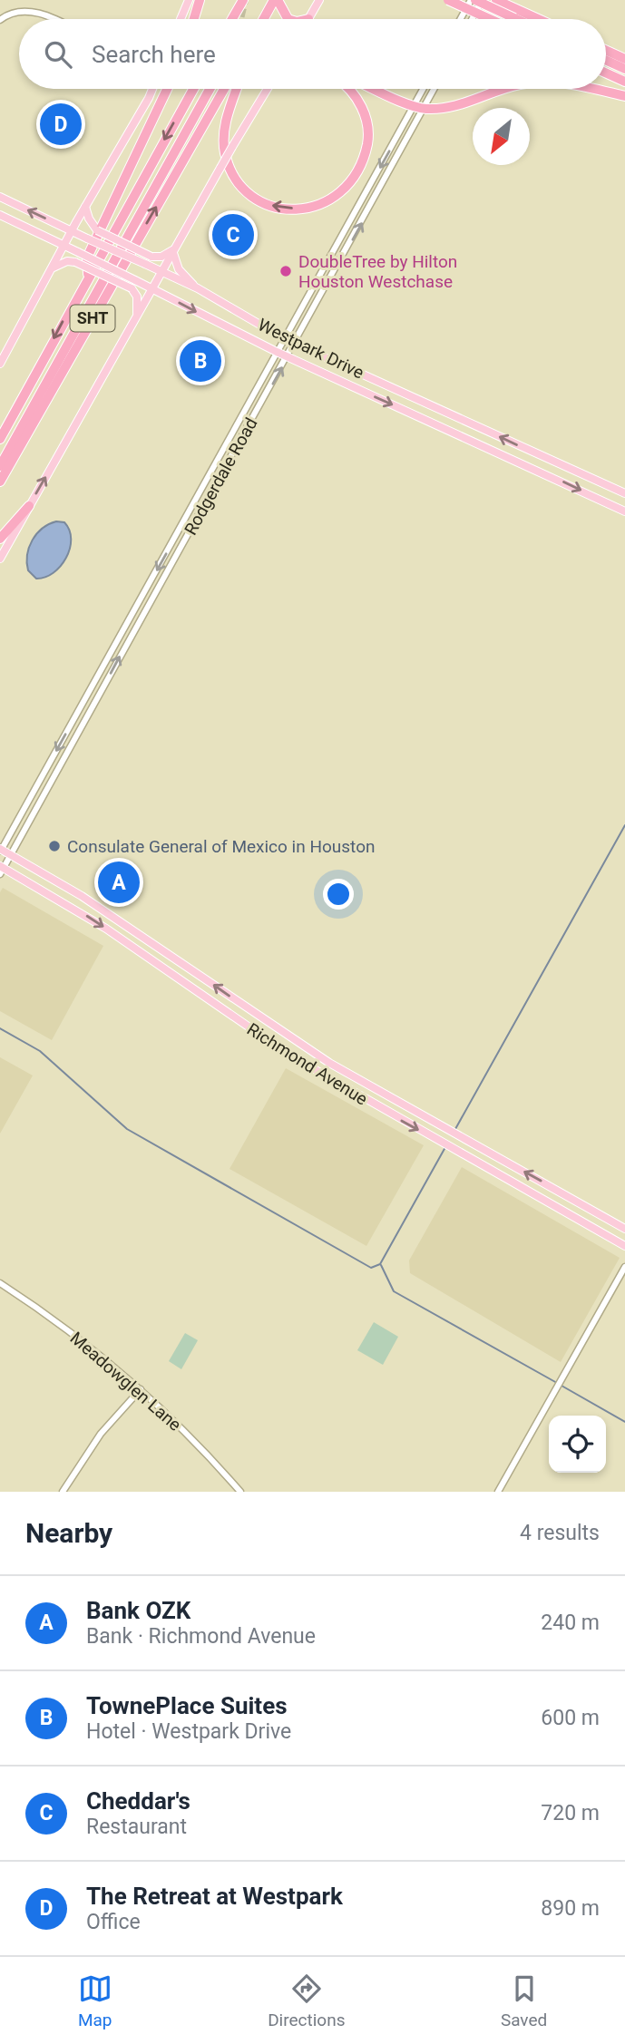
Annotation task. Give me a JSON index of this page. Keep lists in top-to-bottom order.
{
  "streets": {
    "highway": ["SHT"],
    "main road": ["Westpark Drive", "Richmond Avenue"],
    "street": ["Rodgerdale Road", "Meadowglen Lane"]
  },
  "crossings": [
    ["Westpark Drive", "Rodgerdale Road"],
    ["Rodgerdale Road", "Richmond Avenue"]
  ],
  "places": ["DoubleTree by Hilton Houston Westchase", "Consulate General of Mexico in Houston"],
  "north": "bottom left",
  "page": {
    "search": "Search here",
    "pins": [
      "D",
      "C",
      "B",
      "A"
    ],
    "heading": ["Nearby", "4 results"],
    "list": [
      {
        "mark": "A",
        "name": "Bank OZK",
        "note": "Bank · Richmond Avenue",
        "value": "240 m"
      },
      {
        "mark": "B",
        "name": "TownePlace Suites",
        "note": "Hotel · Westpark Drive",
        "value": "600 m"
      },
      {
        "mark": "C",
        "name": "Cheddar's",
        "note": "Restaurant",
        "value": "720 m"
      },
      {
        "mark": "D",
        "name": "The Retreat at Westpark",
        "note": "Office",
        "value": "890 m"
      }
    ],
    "nav": ["Map", "Directions", "Saved"]
  }
}
